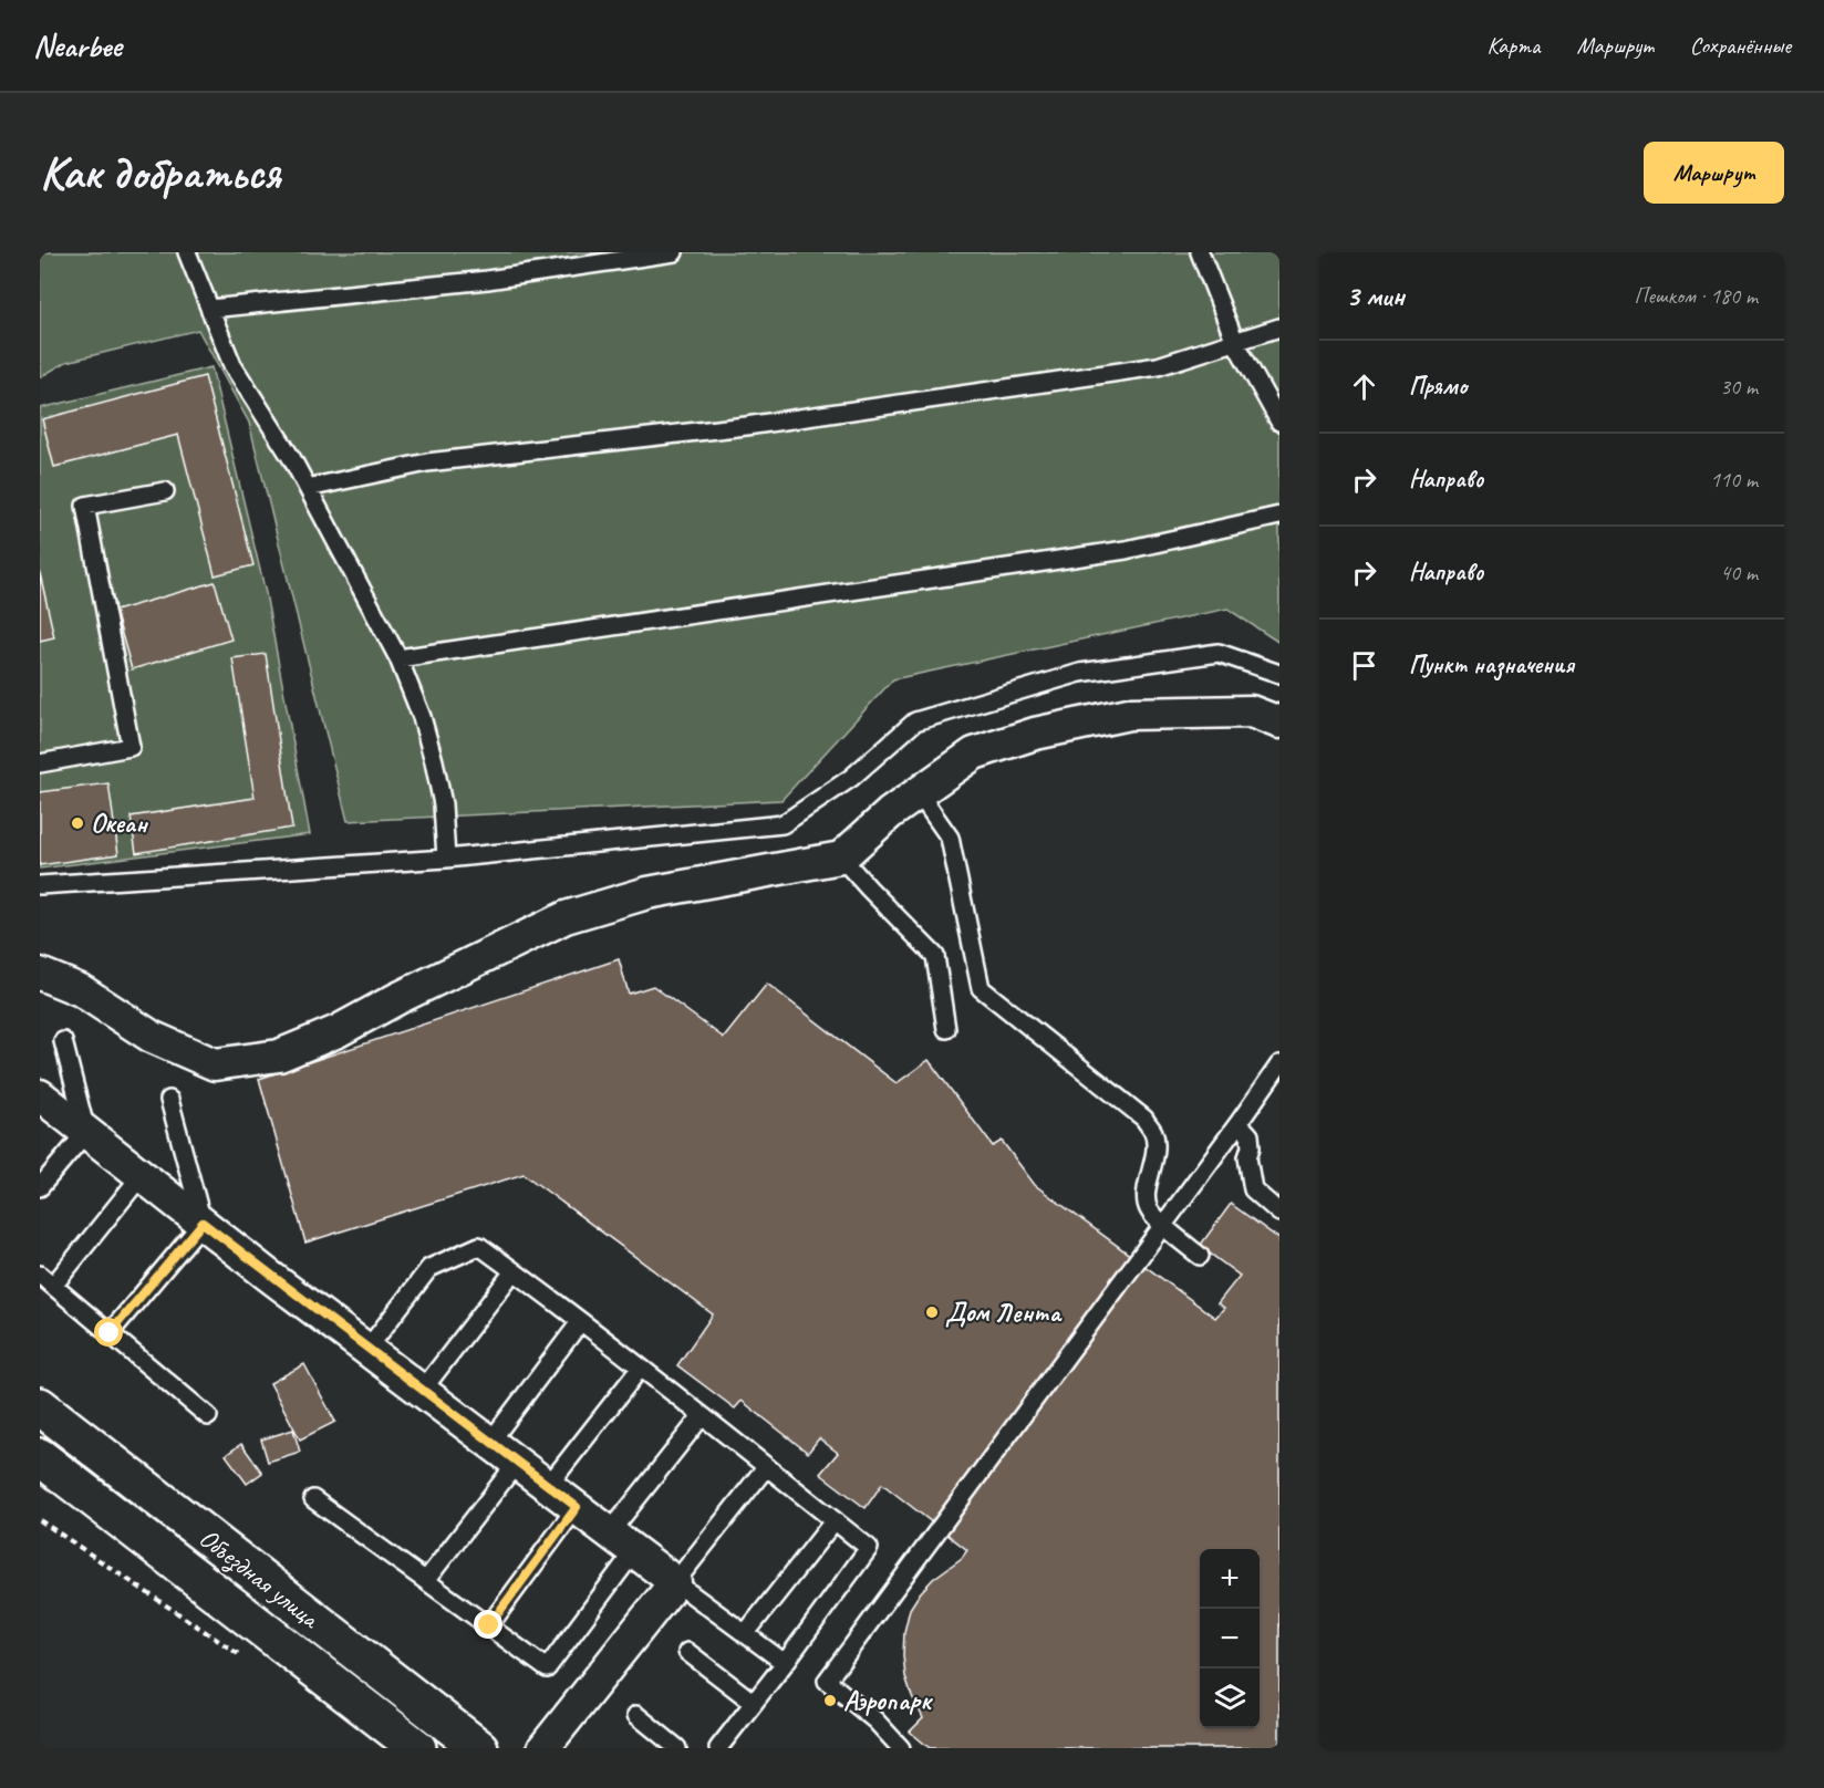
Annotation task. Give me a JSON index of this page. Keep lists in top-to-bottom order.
{
  "streets": {
    "main road": ["Объездная улица"]
  },
  "places": ["Океан", "Дом Лента", "Аэропарк"],
  "page": {
    "header": "Nearbee",
    "nav": ["Карта", "Маршрут", "Сохранённые"],
    "buttons": "Маршрут",
    "title": "Как добраться",
    "heading": ["3 мин", "Пешком · 180 m"],
    "list": [
      ["Прямо", "30 m"],
      ["Направо", "110 m"],
      ["Направо", "40 m"],
      "Пункт назначения"
    ],
    "map_buttons": ["+", "−"]
  }
}
